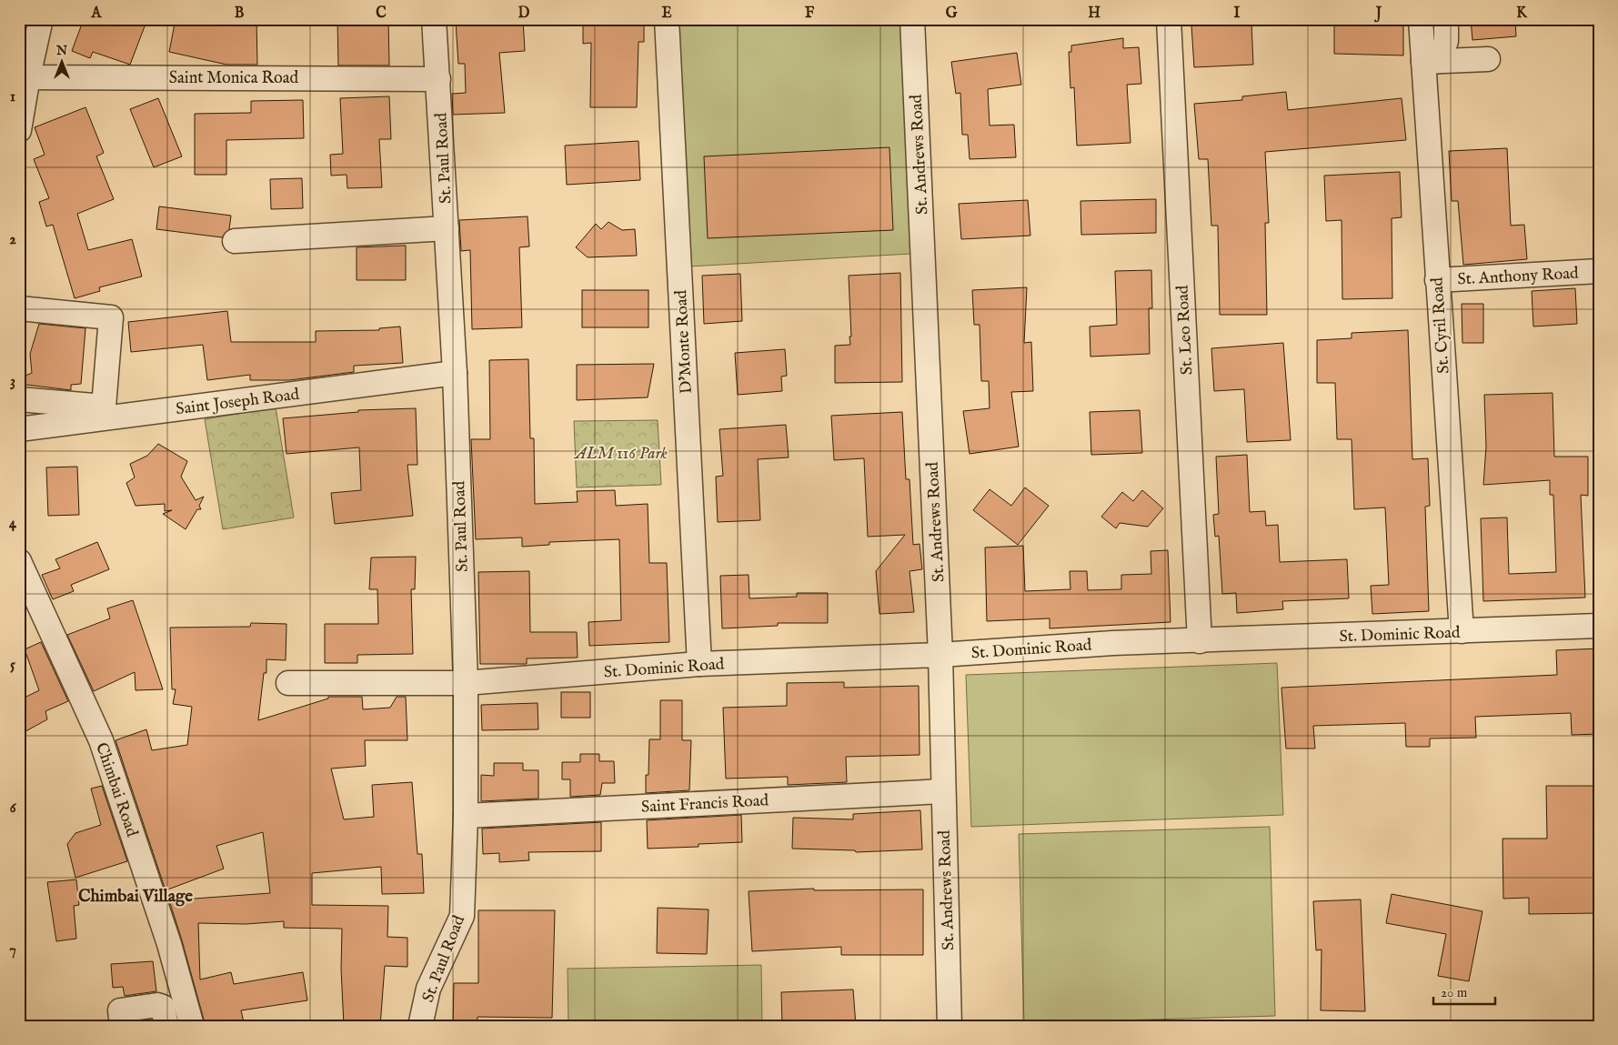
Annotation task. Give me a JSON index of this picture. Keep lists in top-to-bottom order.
{
  "streets": {
    "street": [
      "Saint Monica Road",
      "St. Andrews Road",
      "St. Paul Road",
      "St. Anthony Road",
      "St. Cyril Road",
      "St. Leo Road",
      "D'Monte Road",
      "Saint Joseph Road",
      "St. Dominic Road",
      "Chimbai Road",
      "Saint Francis Road"
    ]
  },
  "crossings": [
    ["Saint Monica Road", "St. Paul Road"],
    ["St. Andrews Road", "St. Dominic Road"],
    ["St. Andrews Road", "Saint Francis Road"],
    ["St. Paul Road", "Saint Joseph Road"],
    ["St. Paul Road", "St. Dominic Road"],
    ["St. Paul Road", "Saint Francis Road"],
    ["St. Anthony Road", "St. Cyril Road"],
    ["St. Cyril Road", "St. Dominic Road"],
    ["St. Leo Road", "St. Dominic Road"],
    ["D'Monte Road", "St. Dominic Road"]
  ],
  "districts": ["Chimbai Village"],
  "parks": ["ALM 116 Park"],
  "scale_bar": "20 m",
  "north": "top",
  "grid": {
    "columns": [
      "A",
      "B",
      "C",
      "D",
      "E",
      "F",
      "G",
      "H",
      "I",
      "J",
      "K"
    ],
    "rows": [
      "1",
      "2",
      "3",
      "4",
      "5",
      "6",
      "7"
    ]
  }
}
